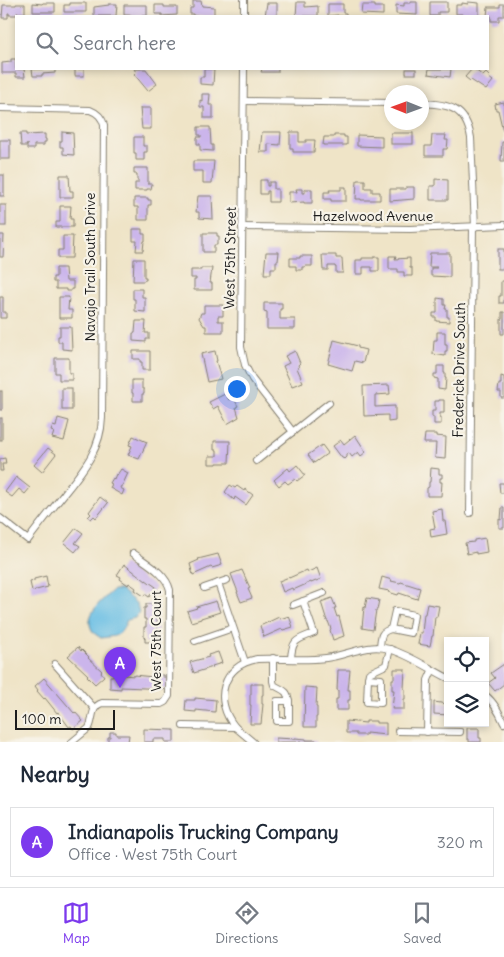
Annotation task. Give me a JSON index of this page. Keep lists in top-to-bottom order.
{
  "streets": {
    "street": [
      "Hazelwood Avenue",
      "West 75th Street",
      "Navajo Trail South Drive",
      "Frederick Drive South",
      "West 75th Court"
    ]
  },
  "crossings": [
    ["Hazelwood Avenue", "West 75th Street"],
    ["Hazelwood Avenue", "Frederick Drive South"]
  ],
  "scale_bar": "100 m",
  "north": "left",
  "page": {
    "search": "Search here",
    "pins": "A",
    "scale": "100 m",
    "heading": "Nearby",
    "list": [
      {
        "mark": "A",
        "name": "Indianapolis Trucking Company",
        "note": "Office · West 75th Court",
        "value": "320 m"
      }
    ],
    "nav": ["Map", "Directions", "Saved"]
  }
}
